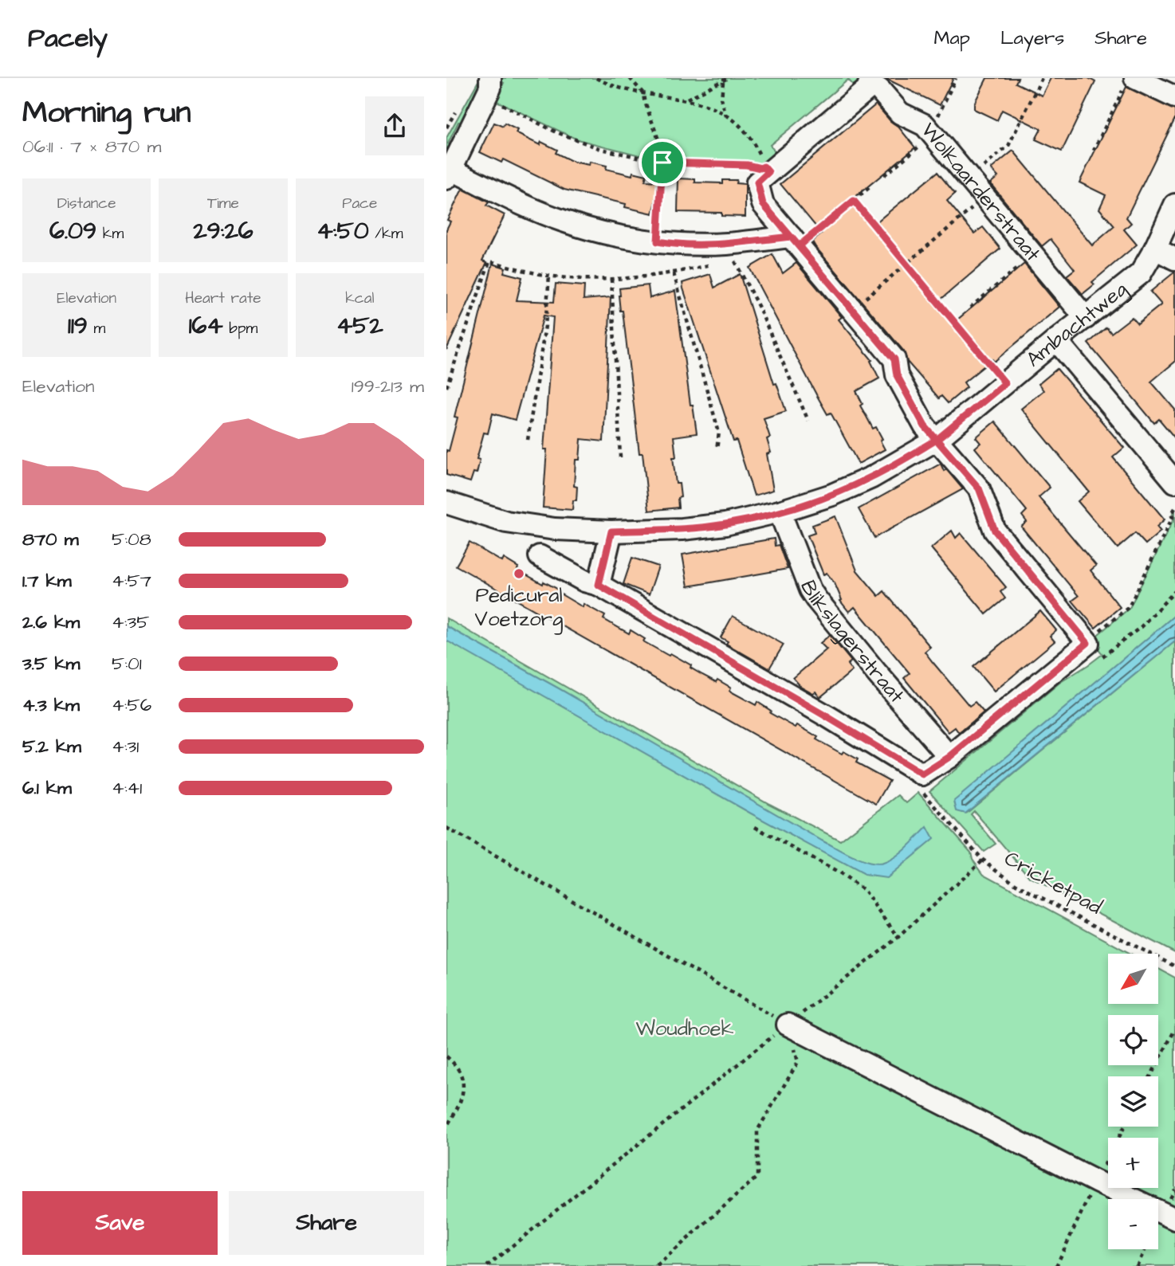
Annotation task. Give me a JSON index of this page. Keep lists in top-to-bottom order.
{
  "streets": {
    "street": ["Wolkaarderstraat", "Ambachtweg", "Blikslagerstraat"],
    "path": ["Cricketpad"]
  },
  "crossings": [
    ["Wolkaarderstraat", "Ambachtweg"],
    ["Ambachtweg", "Blikslagerstraat"]
  ],
  "parks": ["Woudhoek"],
  "places": ["Pedicural Voetzorg"],
  "north": "bottom left",
  "page": {
    "header": "Pacely",
    "nav": ["Map", "Layers", "Share"],
    "heading": ["Morning run", "06:11 · 7 × 870 m"],
    "stats": [
      ["Distance", "6.09 km"],
      ["Time", "29:26"],
      ["Pace", "4:50 /km"],
      ["Elevation", "119 m"],
      ["Heart rate", "164 bpm"],
      ["kcal", "452"]
    ],
    "chart": ["Elevation", "199–213 m"],
    "list": [
      {
        "name": "870 m",
        "note": "5:08"
      },
      {
        "name": "1.7 km",
        "note": "4:57"
      },
      {
        "name": "2.6 km",
        "note": "4:35"
      },
      {
        "name": "3.5 km",
        "note": "5:01"
      },
      {
        "name": "4.3 km",
        "note": "4:56"
      },
      {
        "name": "5.2 km",
        "note": "4:31"
      },
      {
        "name": "6.1 km",
        "note": "4:41"
      }
    ],
    "map_buttons": ["+", "−"],
    "buttons": ["Save", "Share"]
  }
}
